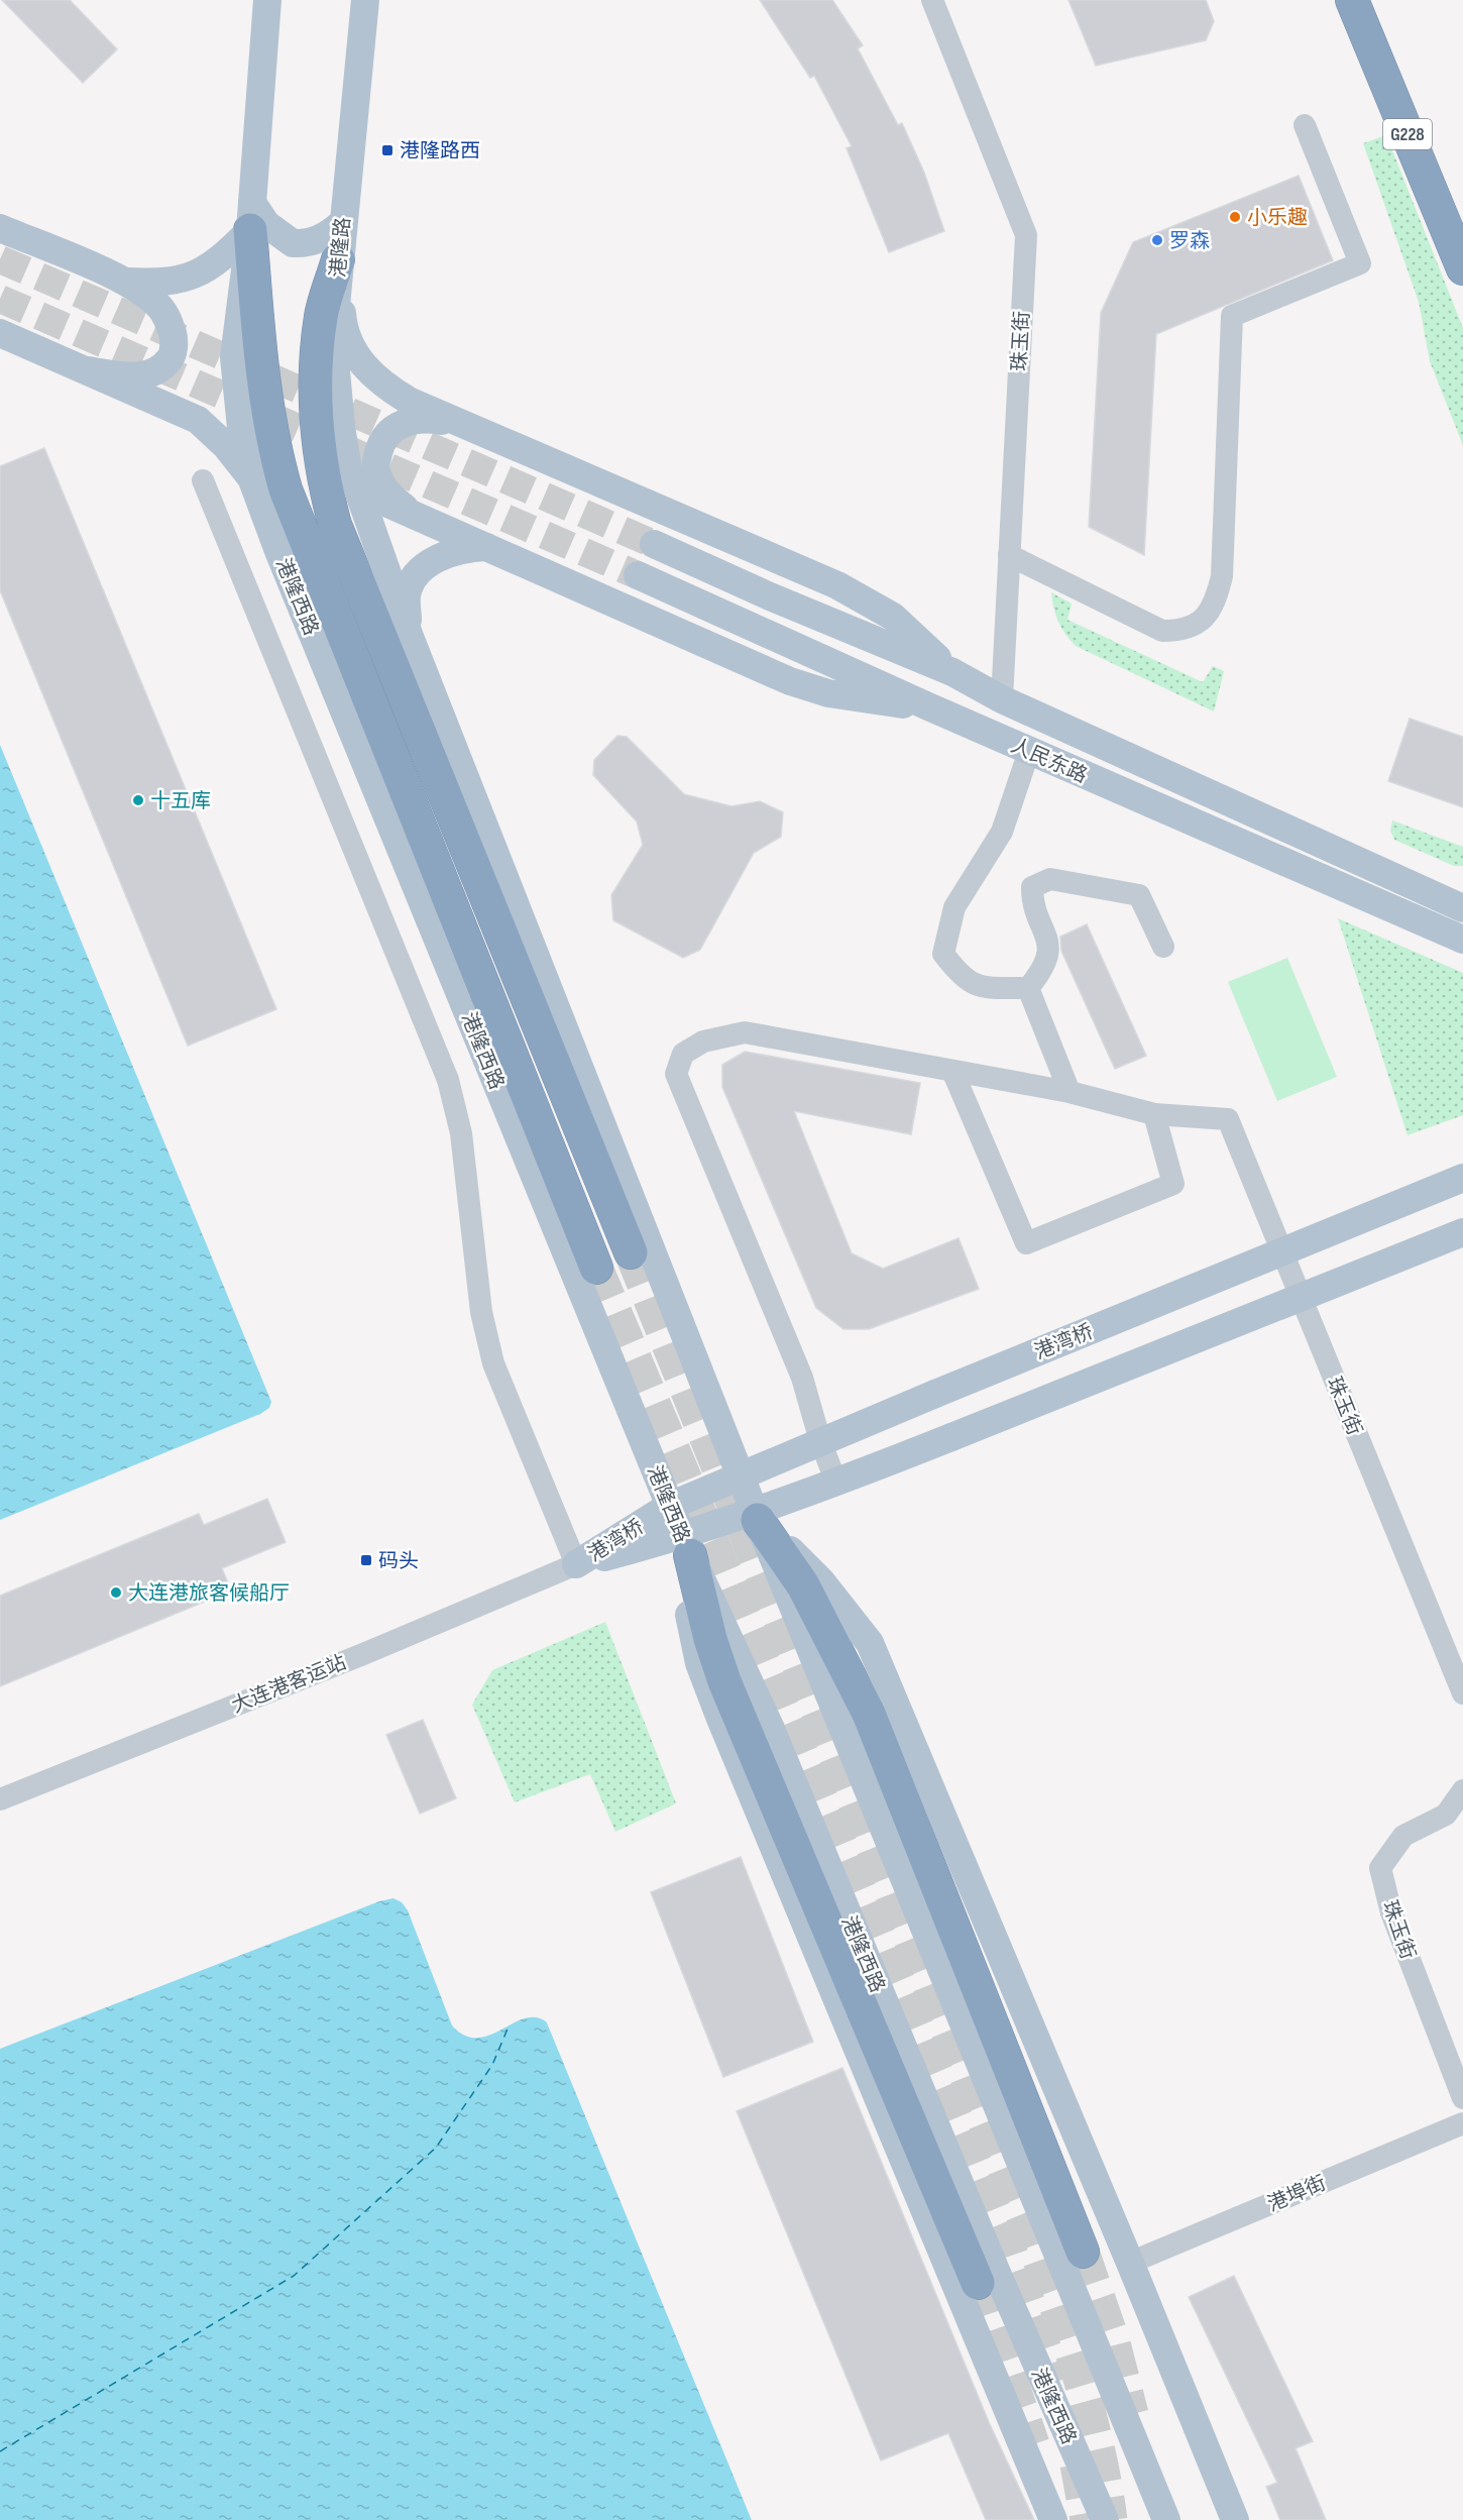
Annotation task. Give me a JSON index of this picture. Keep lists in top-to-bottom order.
{
  "streets": {
    "highway": ["G228"],
    "main road": [
      "港隆路",
      "港隆西路",
      "人民东路",
      "港湾桥"
    ],
    "street": ["珠玉街", "大连港客运站", "港埠街"]
  },
  "crossings": [
    ["珠玉街", "人民东路"],
    ["港隆西路", "港湾桥"],
    ["港湾桥", "大连港客运站"]
  ],
  "places": {
    "transit": ["港隆路西", "码头"],
    "other": [
      "小乐趣",
      "罗森",
      "十五库",
      "大连港旅客候船厅"
    ]
  }
}
